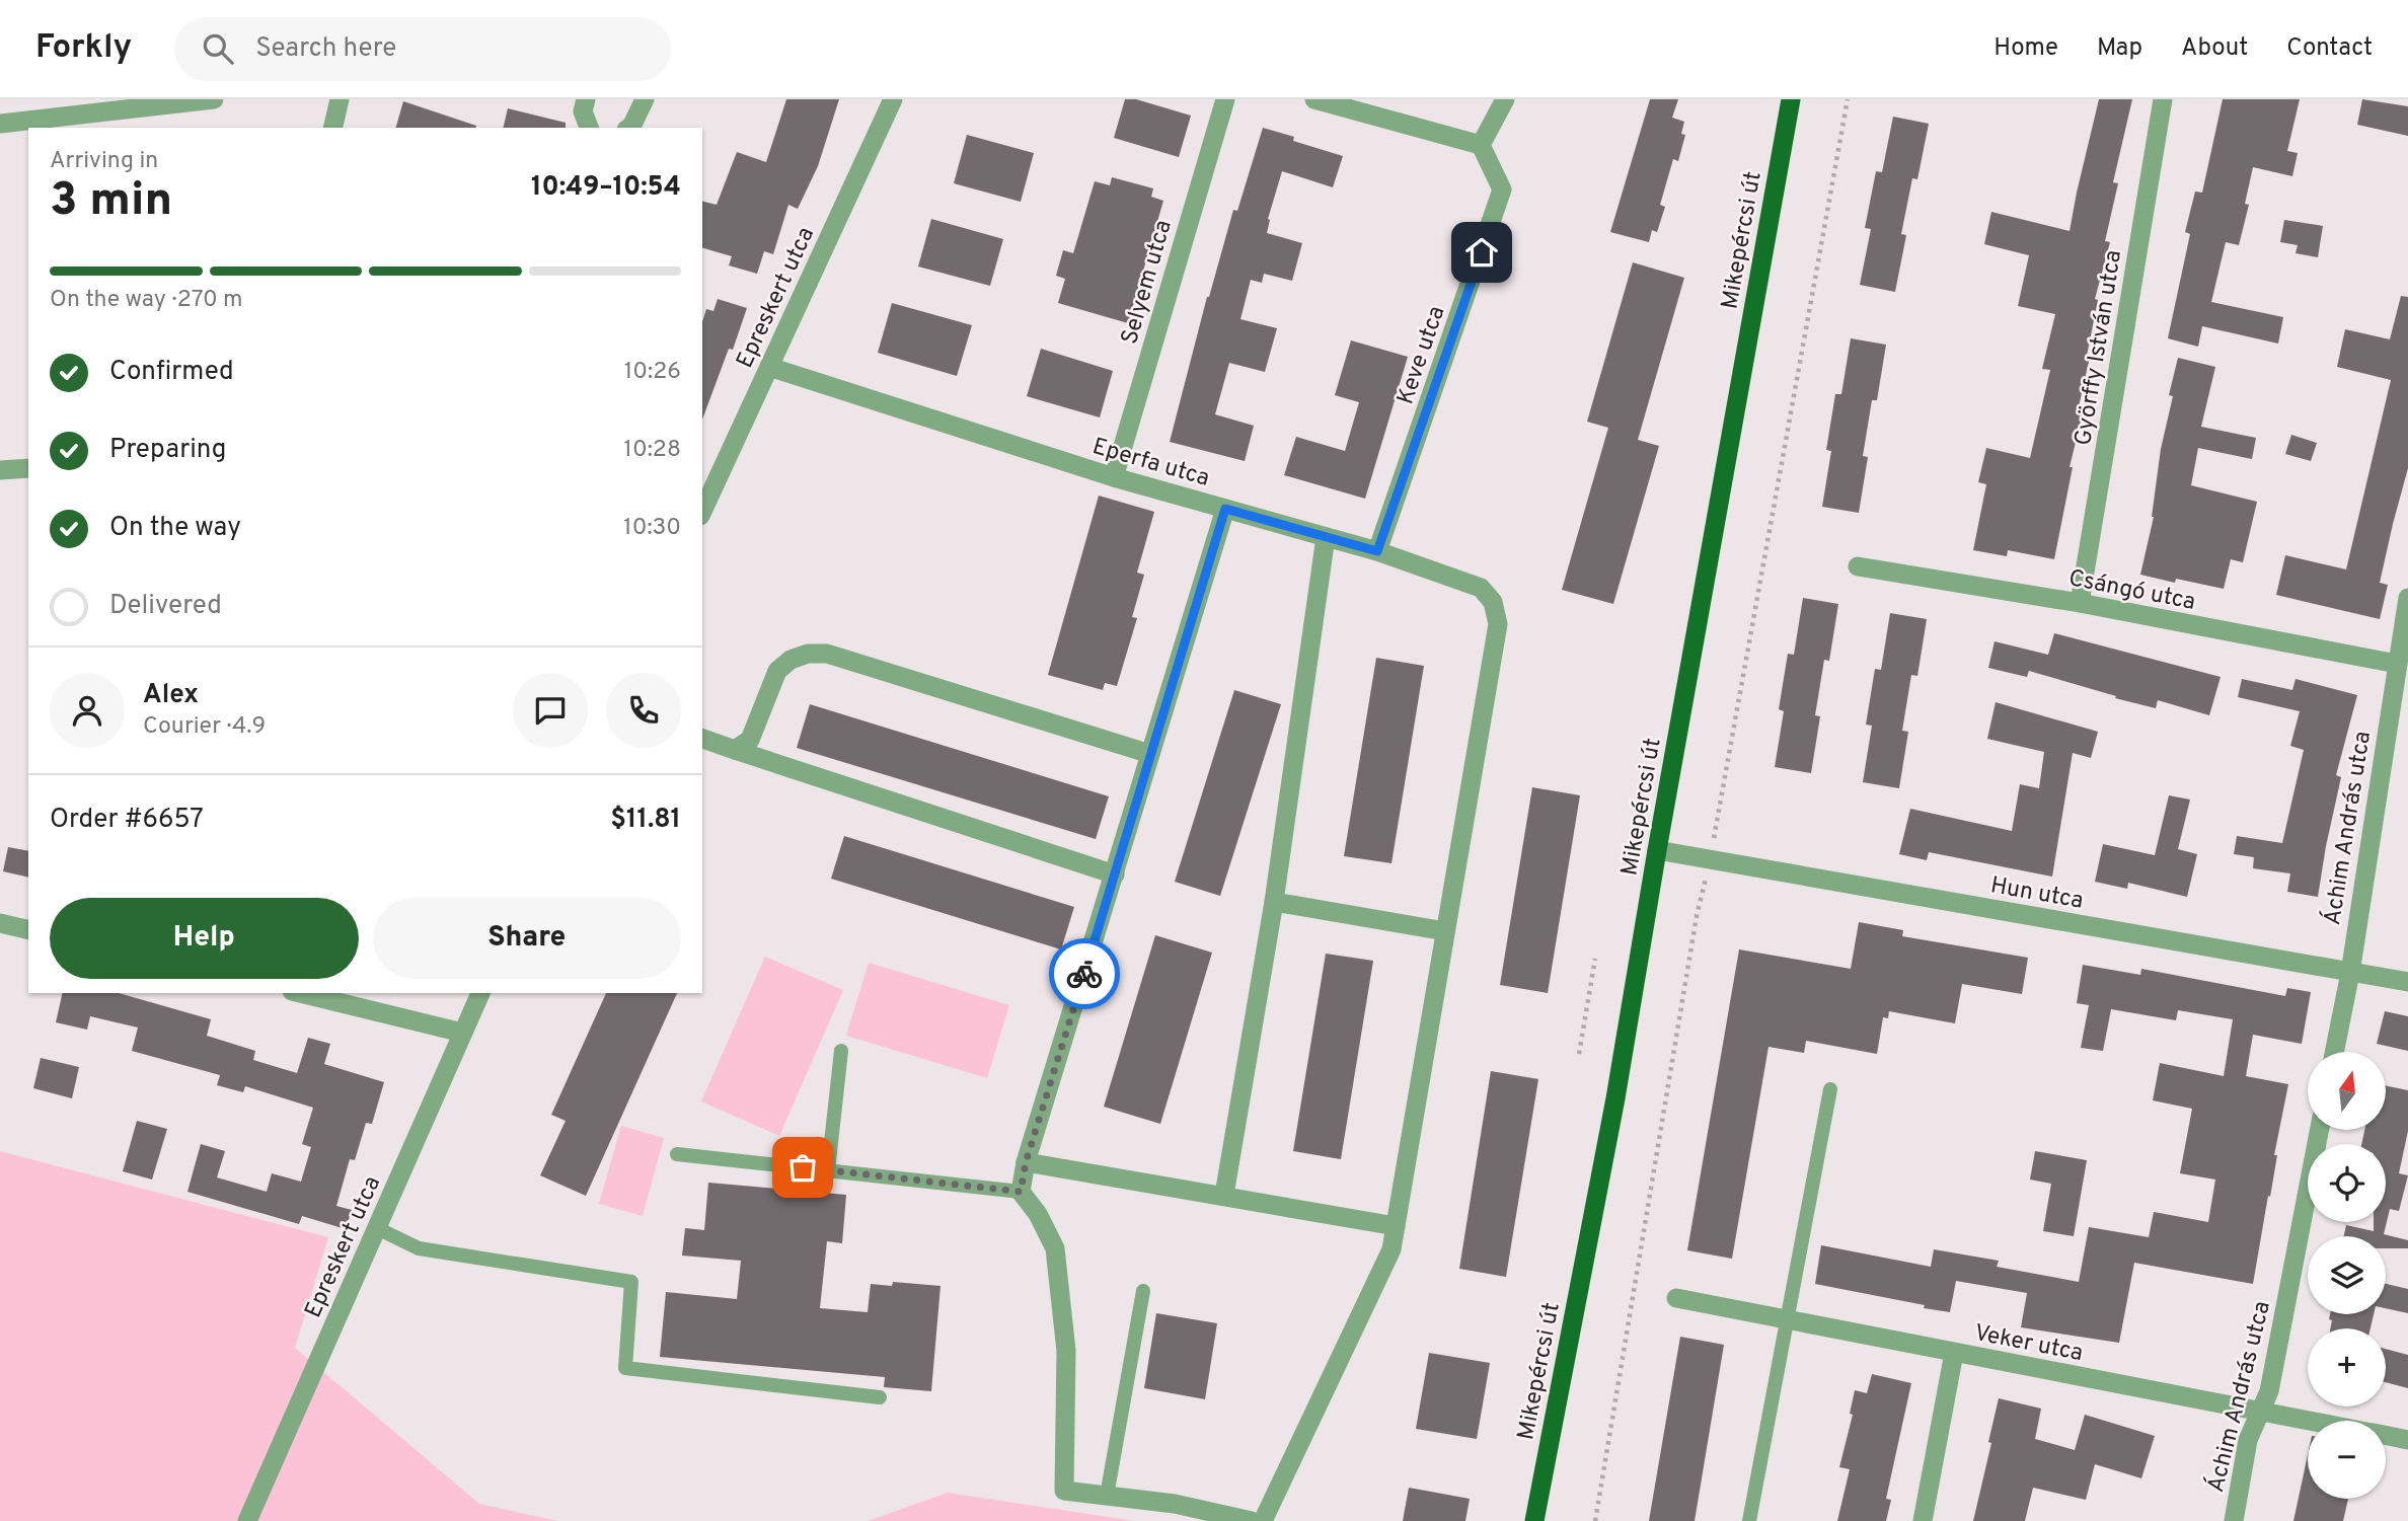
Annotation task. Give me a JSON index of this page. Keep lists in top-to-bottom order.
{
  "streets": {
    "main road": ["Mikepércsi út"],
    "street": [
      "Selyem utca",
      "Epreskert utca",
      "Györffy István utca",
      "Keve utca",
      "Eperfa utca",
      "Csángó utca",
      "Áchim András utca",
      "Hun utca",
      "Veker utca"
    ]
  },
  "crossings": [
    ["Mikepércsi út", "Hun utca"],
    ["Selyem utca", "Eperfa utca"],
    ["Epreskert utca", "Eperfa utca"],
    ["Györffy István utca", "Csángó utca"],
    ["Keve utca", "Eperfa utca"],
    ["Csángó utca", "Áchim András utca"],
    ["Áchim András utca", "Hun utca"],
    ["Áchim András utca", "Veker utca"]
  ],
  "north": "top",
  "page": {
    "header": "Forkly",
    "search": "Search here",
    "nav": [
      "Home",
      "Map",
      "About",
      "Contact"
    ],
    "heading": ["3 min", "Arriving in", "10:49–10:54"],
    "panel": [
      "Alex",
      "Courier · 4.9",
      "Order #6657",
      "$11.81"
    ],
    "bar": "On the way · 270 m",
    "list": [
      ["Confirmed", "10:26"],
      ["Preparing", "10:28"],
      ["On the way", "10:30"],
      "Delivered"
    ],
    "buttons": ["Help", "Share"],
    "map_buttons": ["+", "−"]
  }
}
